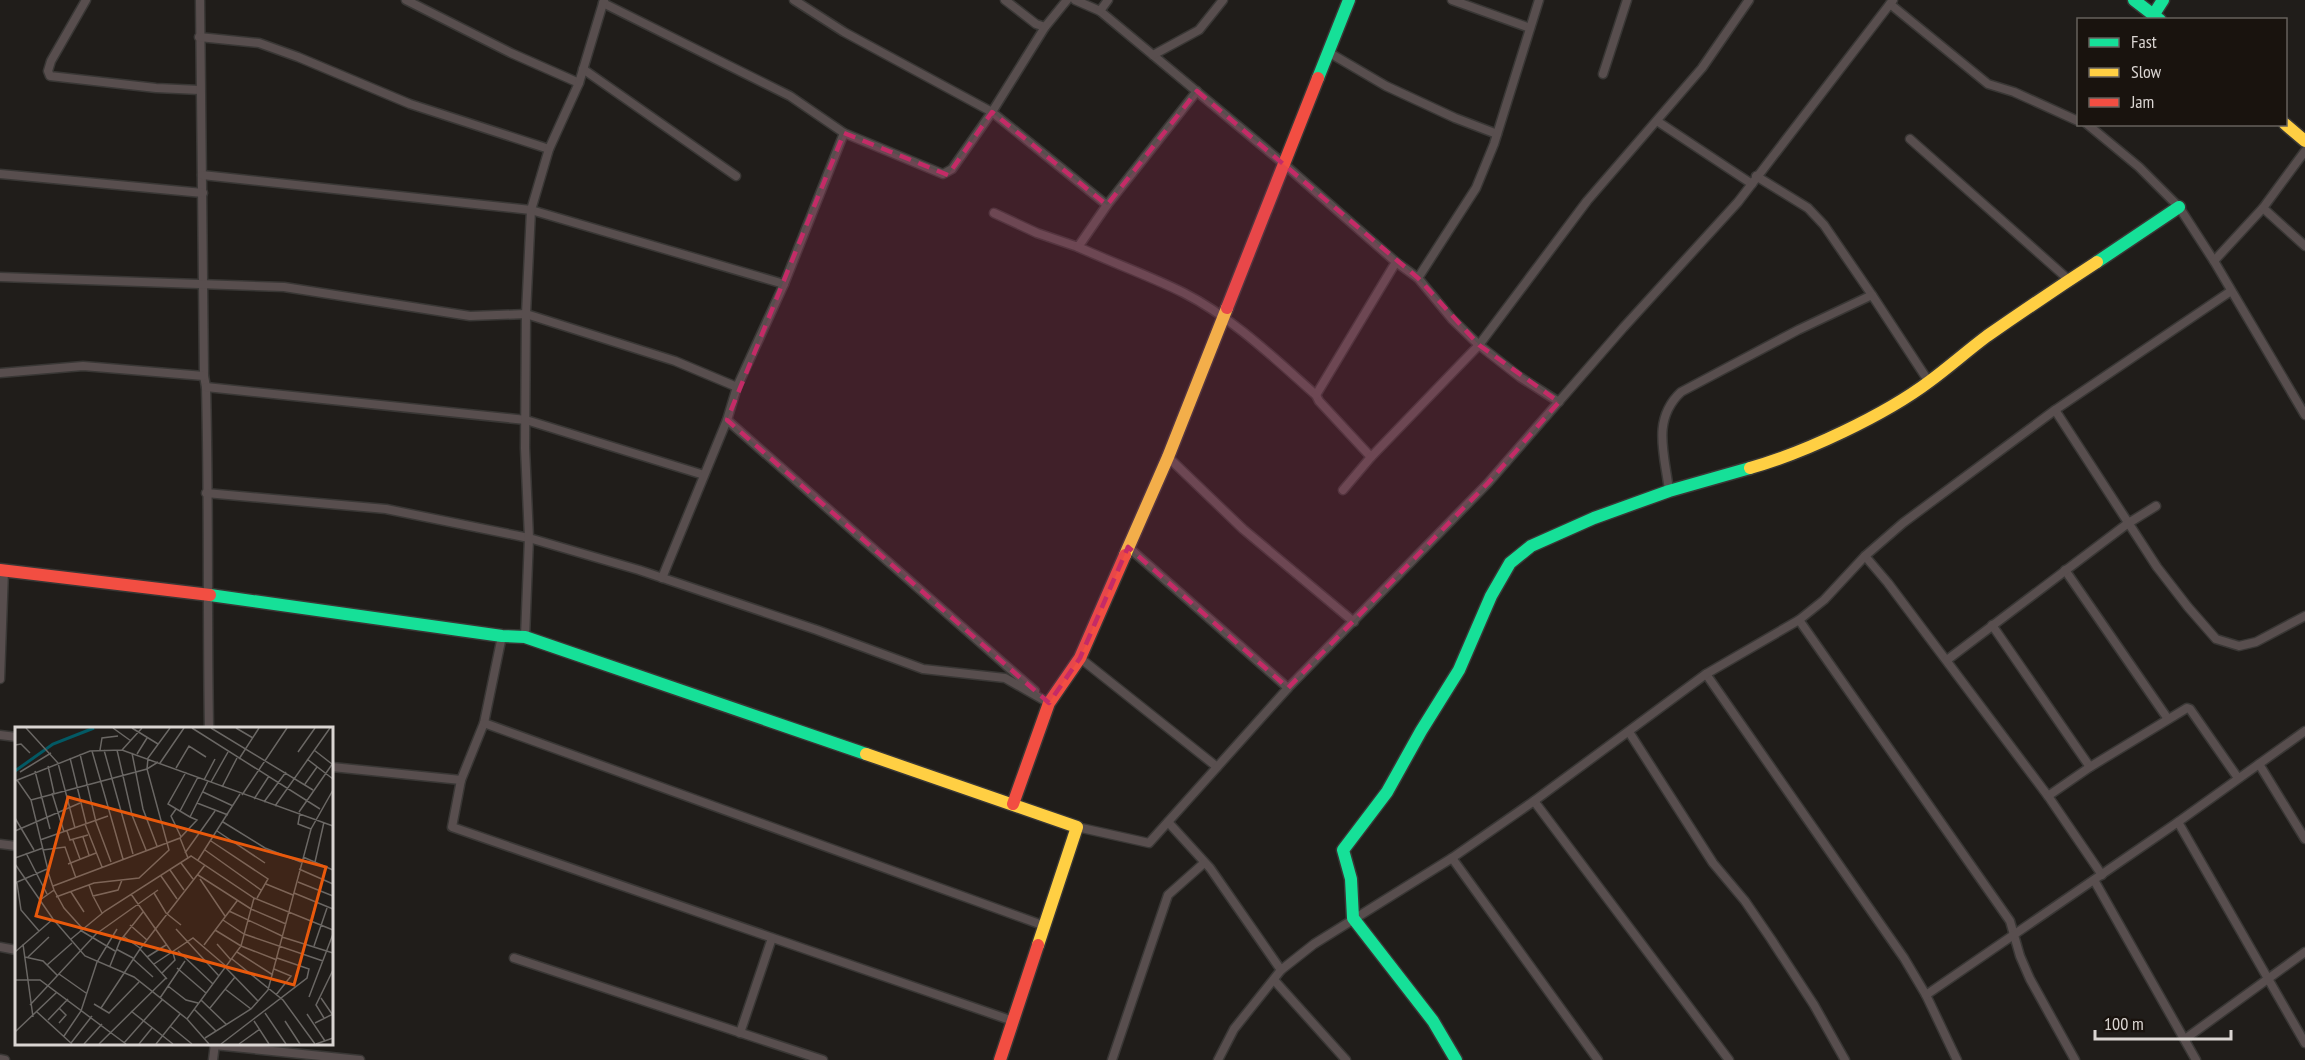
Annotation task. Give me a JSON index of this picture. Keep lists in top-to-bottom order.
{
  "legend": ["Fast", "Slow", "Jam"],
  "scale_bar": "100 m"
}
